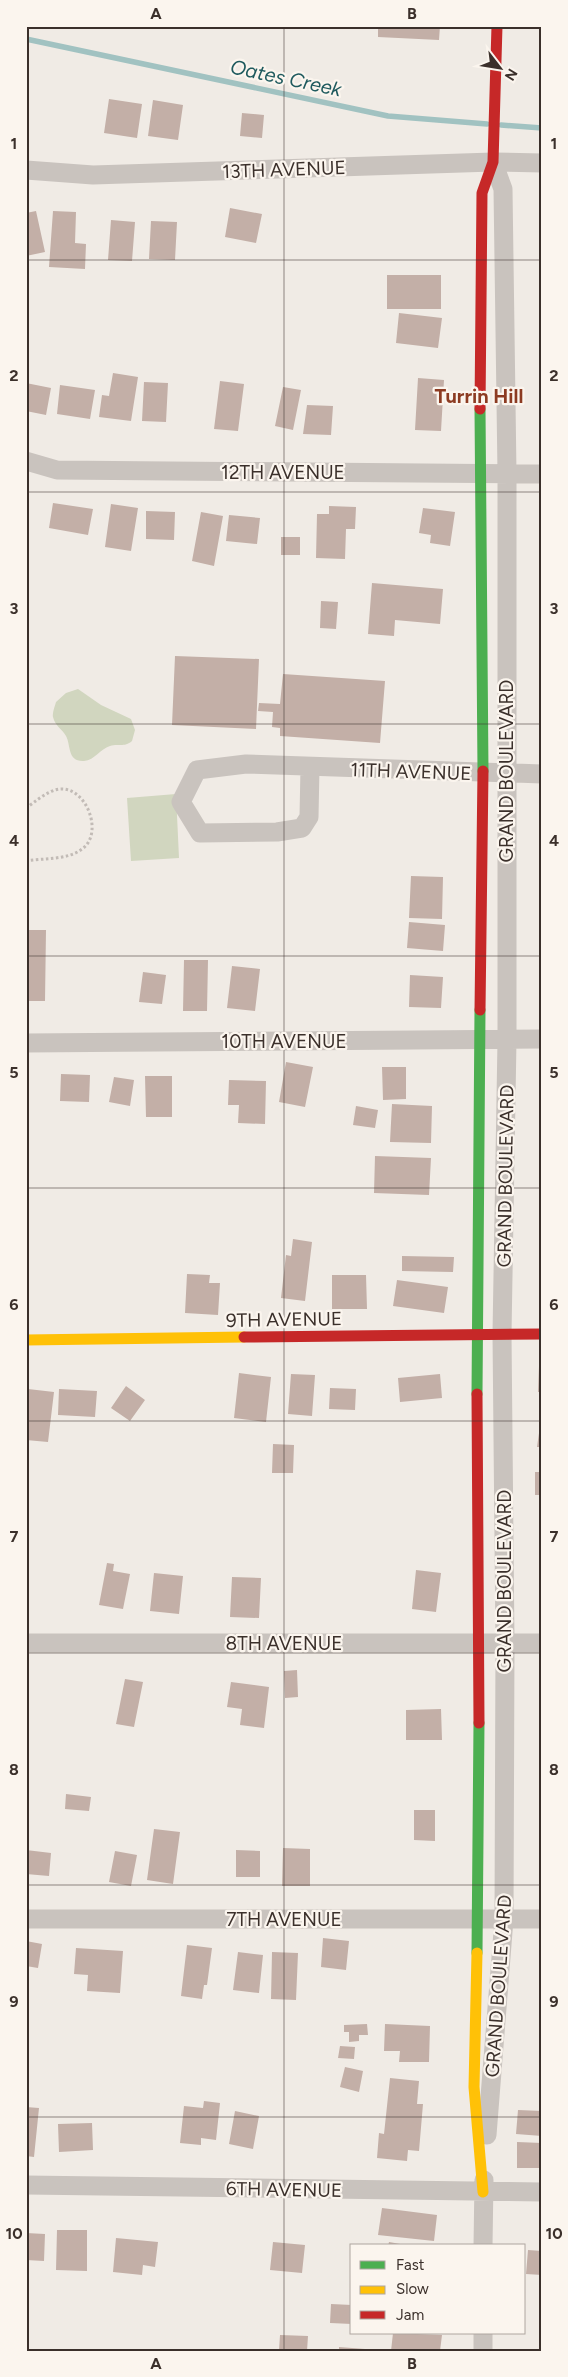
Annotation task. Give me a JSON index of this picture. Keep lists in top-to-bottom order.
{
  "streets": {
    "street": [
      "13TH AVENUE",
      "12TH AVENUE",
      "11TH AVENUE",
      "GRAND BOULEVARD",
      "10TH AVENUE",
      "9TH AVENUE",
      "8TH AVENUE",
      "7TH AVENUE",
      "6TH AVENUE"
    ]
  },
  "crossings": [
    ["13TH AVENUE", "GRAND BOULEVARD"],
    ["12TH AVENUE", "GRAND BOULEVARD"],
    ["11TH AVENUE", "GRAND BOULEVARD"],
    ["GRAND BOULEVARD", "10TH AVENUE"],
    ["GRAND BOULEVARD", "9TH AVENUE"],
    ["GRAND BOULEVARD", "8TH AVENUE"],
    ["GRAND BOULEVARD", "7TH AVENUE"],
    ["GRAND BOULEVARD", "6TH AVENUE"]
  ],
  "districts": ["Turrin Hill"],
  "water": ["Oates Creek"],
  "legend": ["Fast", "Slow", "Jam"],
  "north": "bottom right",
  "grid": {
    "columns": ["A", "B"],
    "rows": [
      "1",
      "2",
      "3",
      "4",
      "5",
      "6",
      "7",
      "8",
      "9",
      "10"
    ]
  }
}
